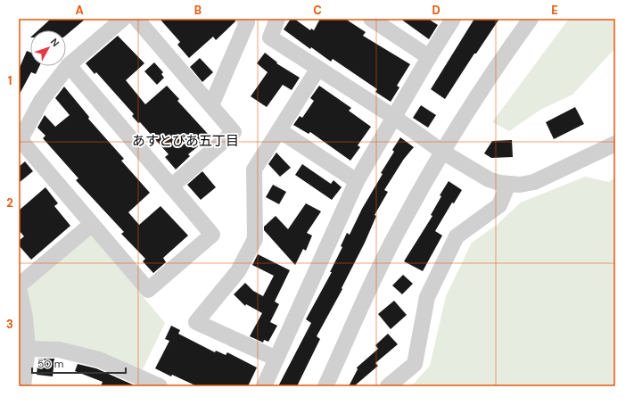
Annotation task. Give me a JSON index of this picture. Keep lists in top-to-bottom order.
{
  "districts": ["あすとぴあ五丁目"],
  "scale_bar": "50 m",
  "north": "top right",
  "grid": {
    "columns": [
      "A",
      "B",
      "C",
      "D",
      "E"
    ],
    "rows": ["1", "2", "3"]
  }
}
